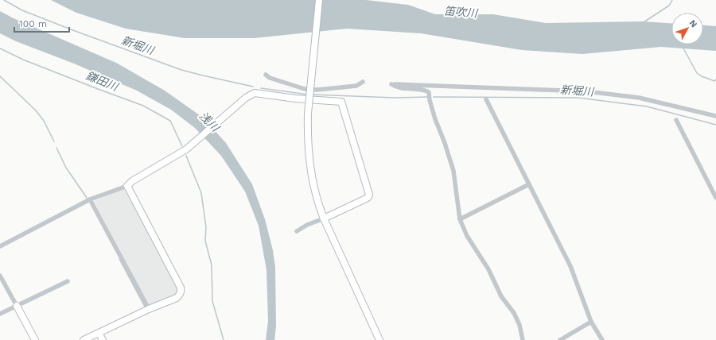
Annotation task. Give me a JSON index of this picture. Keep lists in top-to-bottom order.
{
  "water": [
    "笛吹川",
    "新堀川",
    "鎌田川",
    "浅川"
  ],
  "scale_bar": "100 m",
  "north": "top right"
}
